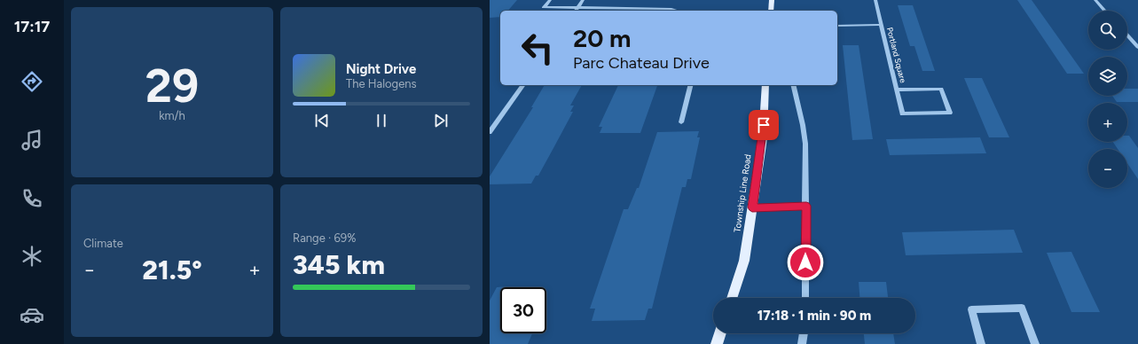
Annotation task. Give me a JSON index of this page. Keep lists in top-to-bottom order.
{
  "streets": {
    "main road": ["Township Line Road"],
    "street": ["Portland Square"]
  },
  "page": {
    "tabs": "17:17",
    "tile": [
      ["29", "km/h"],
      "Climate",
      ["Range · 69%", "345 km"]
    ],
    "map_buttons": ["+", "−"],
    "turn": ["20 m", "Parc Chateau Drive"],
    "song": ["Night Drive", "The Halogens"],
    "heat": ["−", "21.5°", "+"],
    "limit": "30",
    "trip": "17:18 · 1 min · 90 m"
  }
}
